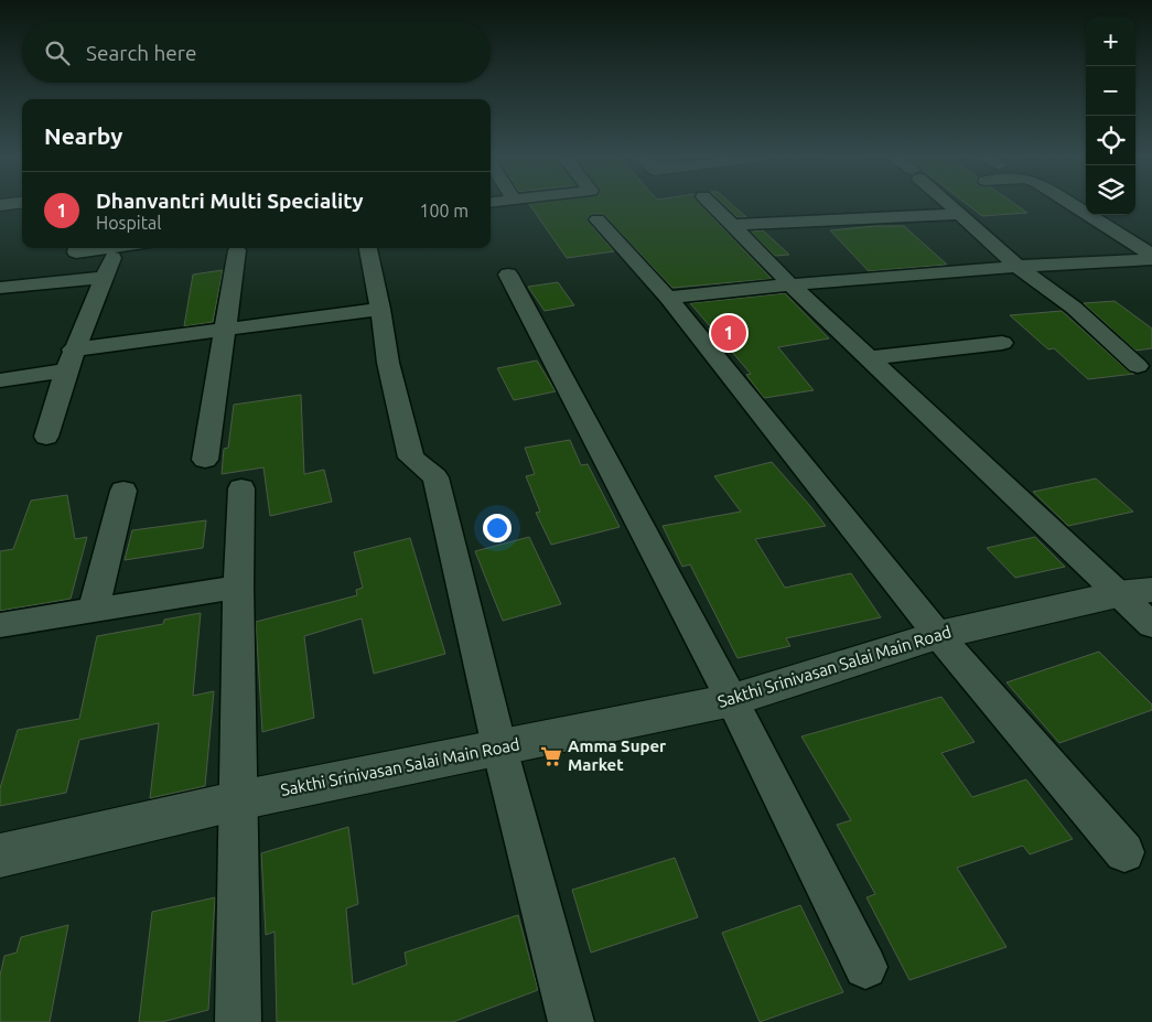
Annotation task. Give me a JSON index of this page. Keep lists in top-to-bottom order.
{
  "streets": {
    "street": ["Sakthi Srinivasan Salai Main Road"]
  },
  "places": {
    "supermarket": ["Amma Super Market"]
  },
  "page": {
    "map_buttons": ["+", "−"],
    "search": "Search here",
    "heading": "Nearby",
    "list": [
      {
        "mark": "1",
        "name": "Dhanvantri Multi Speciality",
        "note": "Hospital",
        "value": "100 m"
      }
    ],
    "pins": "1"
  }
}
